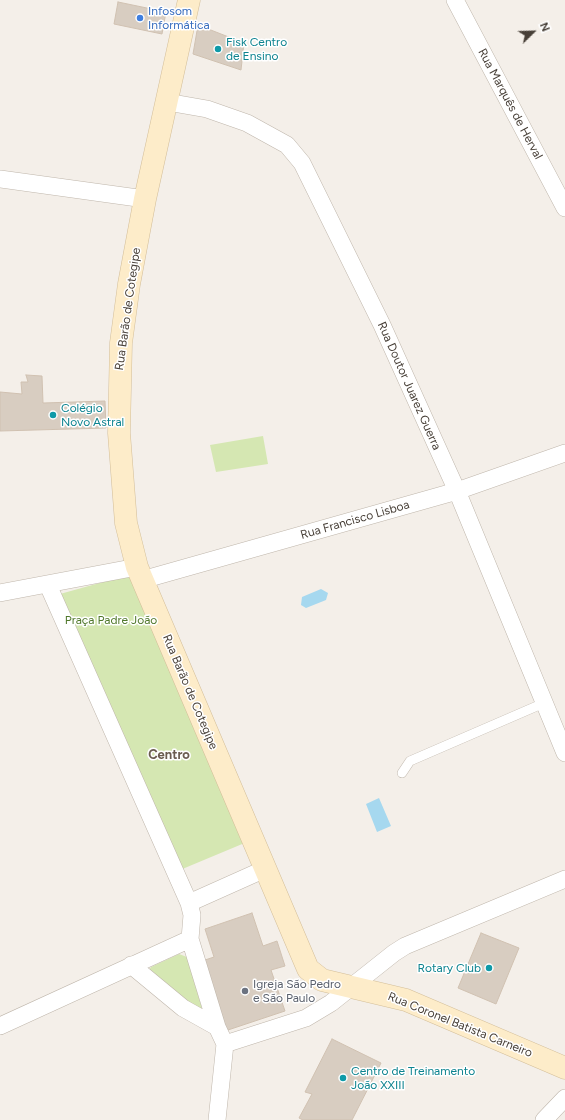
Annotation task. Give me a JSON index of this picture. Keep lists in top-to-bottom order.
{
  "streets": {
    "main road": ["Rua Barão de Cotegipe", "Rua Coronel Batista Carneiro"],
    "street": ["Rua Marquês de Herval", "Rua Doutor Juarez Guerra", "Rua Francisco Lisboa"]
  },
  "crossings": [
    ["Rua Barão de Cotegipe", "Rua Doutor Juarez Guerra"],
    ["Rua Barão de Cotegipe", "Rua Francisco Lisboa"],
    ["Rua Barão de Cotegipe", "Rua Coronel Batista Carneiro"],
    ["Rua Doutor Juarez Guerra", "Rua Francisco Lisboa"]
  ],
  "districts": ["Centro"],
  "parks": ["Praça Padre João"],
  "places": [
    "Infosom Informática",
    "Fisk Centro de Ensino",
    "Colégio Novo Astral",
    "Rotary Club",
    "Igreja São Pedro e São Paulo",
    "Centro de Treinamento João XXIII"
  ],
  "north": "top right"
}
